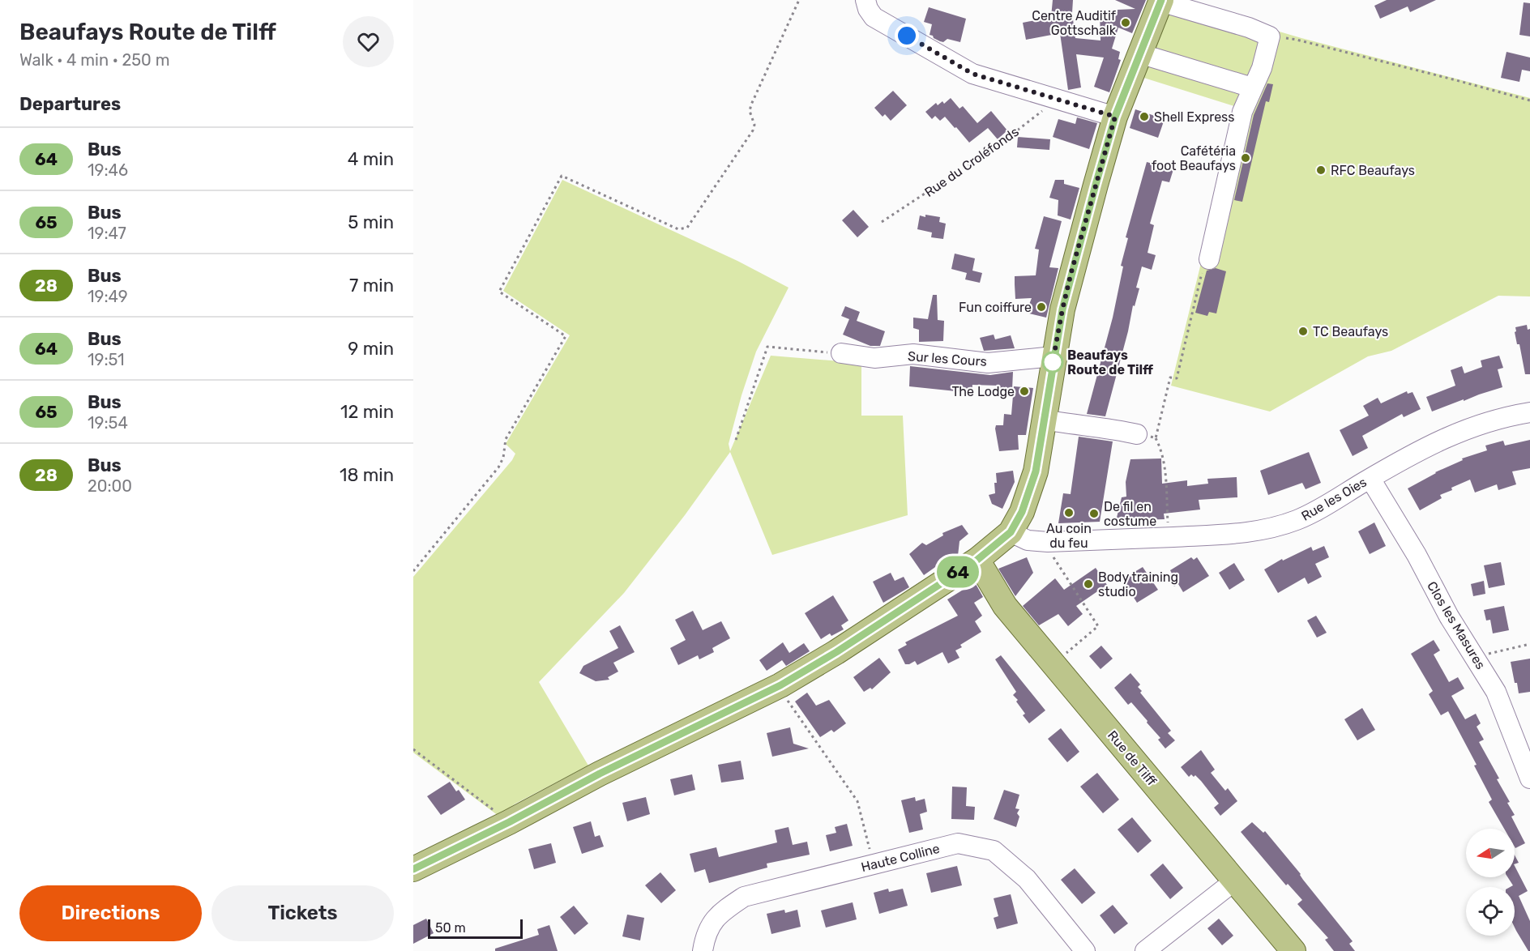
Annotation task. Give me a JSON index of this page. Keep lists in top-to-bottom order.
{
  "streets": {
    "main road": ["Rue de Tilff"],
    "street": [
      "Sur les Cours",
      "Rue les Oies",
      "Clos les Masures",
      "Haute Colline"
    ],
    "path": ["Rue du Croléfonds"]
  },
  "crossings": [
    ["Rue les Oies", "Clos les Masures"]
  ],
  "places": [
    "Centre Auditif Gottschalk",
    "Shell Express",
    "Cafétéria foot Beaufays",
    "RFC Beaufays",
    "Fun coiffure",
    "TC Beaufays",
    "Beaufays Route de Tilff",
    "The Lodge",
    "Au coin du feu",
    "De fil en costume",
    "Body training studio"
  ],
  "lines": ["bus line 64"],
  "scale_bar": "50 m",
  "north": "left",
  "page": {
    "heading": [
      ["Beaufays Route de Tilff", "Walk · 4 min · 250 m"],
      "Departures"
    ],
    "on_map": "64",
    "list": [
      {
        "mark": "64",
        "name": "Bus",
        "note": "19:46",
        "value": "4 min"
      },
      {
        "mark": "65",
        "name": "Bus",
        "note": "19:47",
        "value": "5 min"
      },
      {
        "mark": "28",
        "name": "Bus",
        "note": "19:49",
        "value": "7 min"
      },
      {
        "mark": "64",
        "name": "Bus",
        "note": "19:51",
        "value": "9 min"
      },
      {
        "mark": "65",
        "name": "Bus",
        "note": "19:54",
        "value": "12 min"
      },
      {
        "mark": "28",
        "name": "Bus",
        "note": "20:00",
        "value": "18 min"
      }
    ],
    "buttons": ["Directions", "Tickets"],
    "scale": "50 m"
  }
}
